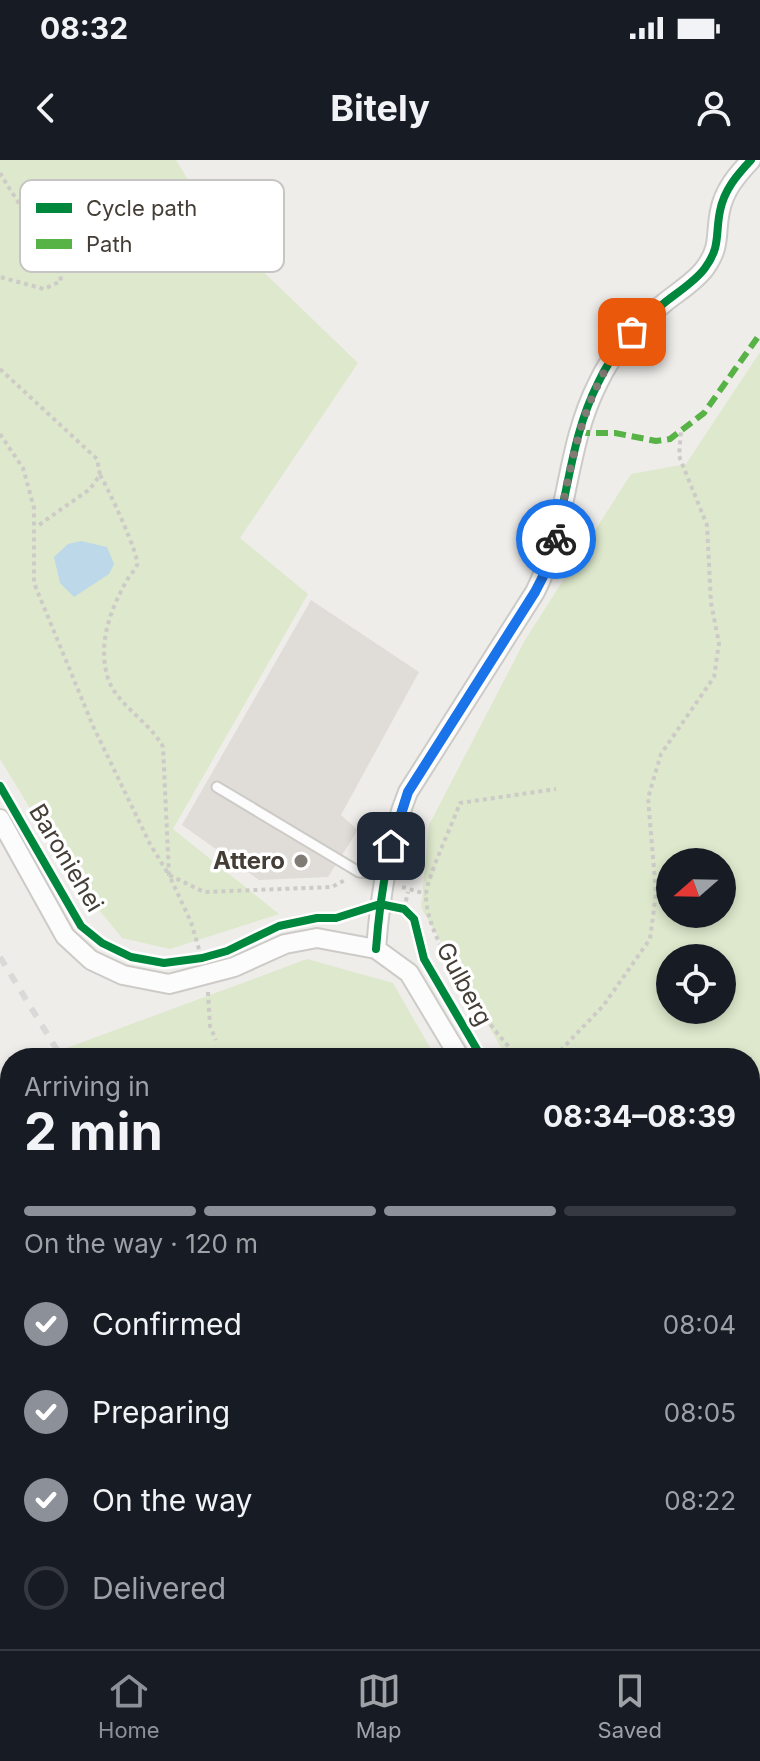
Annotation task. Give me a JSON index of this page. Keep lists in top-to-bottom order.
{
  "streets": {
    "street": ["Baroniehei", "Gulberg"]
  },
  "crossings": [
    ["Baroniehei", "Gulberg"]
  ],
  "places": ["Attero"],
  "legend": ["Cycle path", "Path"],
  "north": "left",
  "page": {
    "status": "08:32",
    "header": "Bitely",
    "heading": ["2 min", "Arriving in", "08:34–08:39"],
    "bar": "On the way · 120 m",
    "list": [
      ["Confirmed", "08:04"],
      ["Preparing", "08:05"],
      ["On the way", "08:22"],
      "Delivered"
    ],
    "tabs": ["Home", "Map", "Saved"]
  }
}
